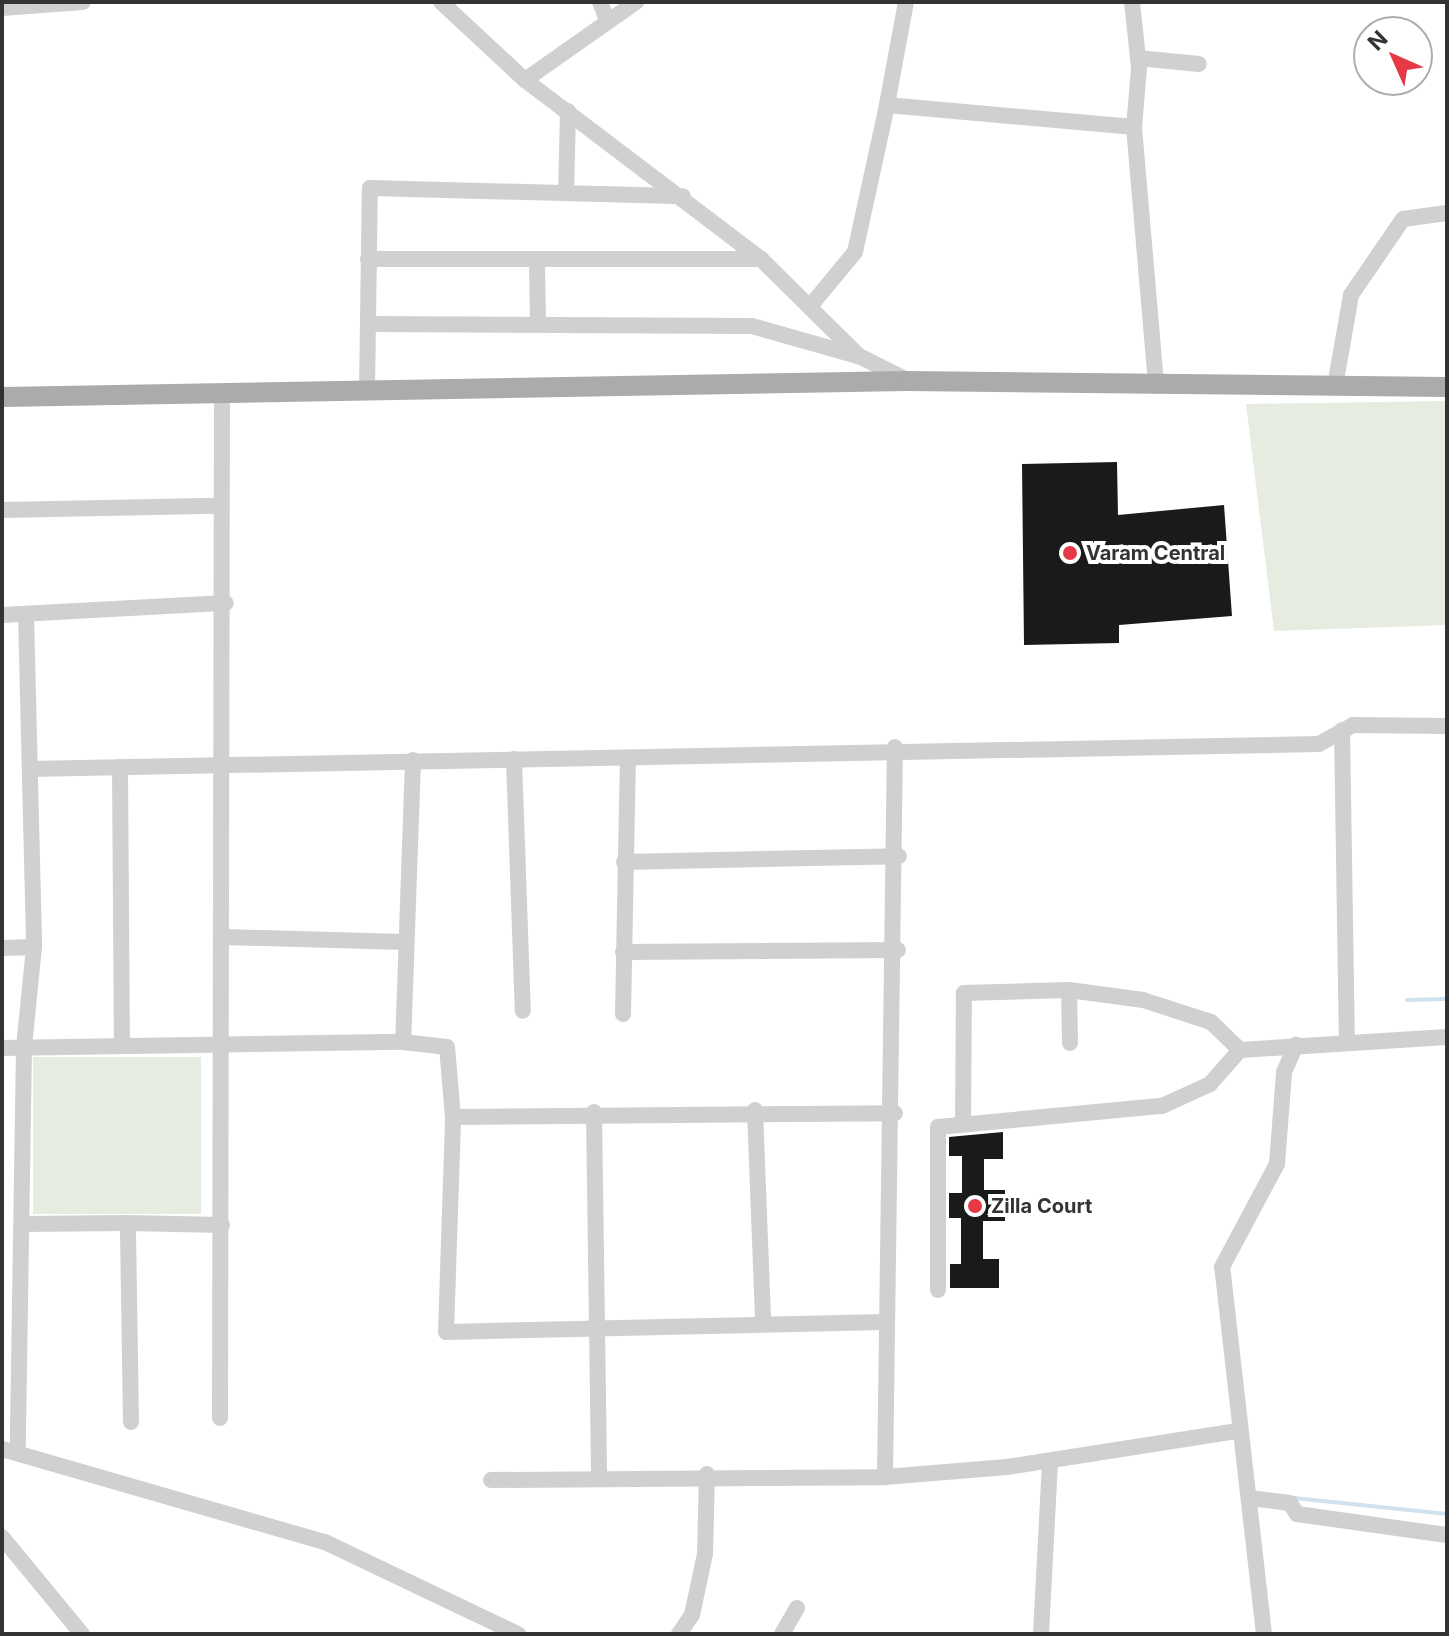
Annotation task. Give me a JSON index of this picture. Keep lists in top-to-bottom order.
{
  "places": ["Varam Central", "Zilla Court"],
  "north": "top left"
}
